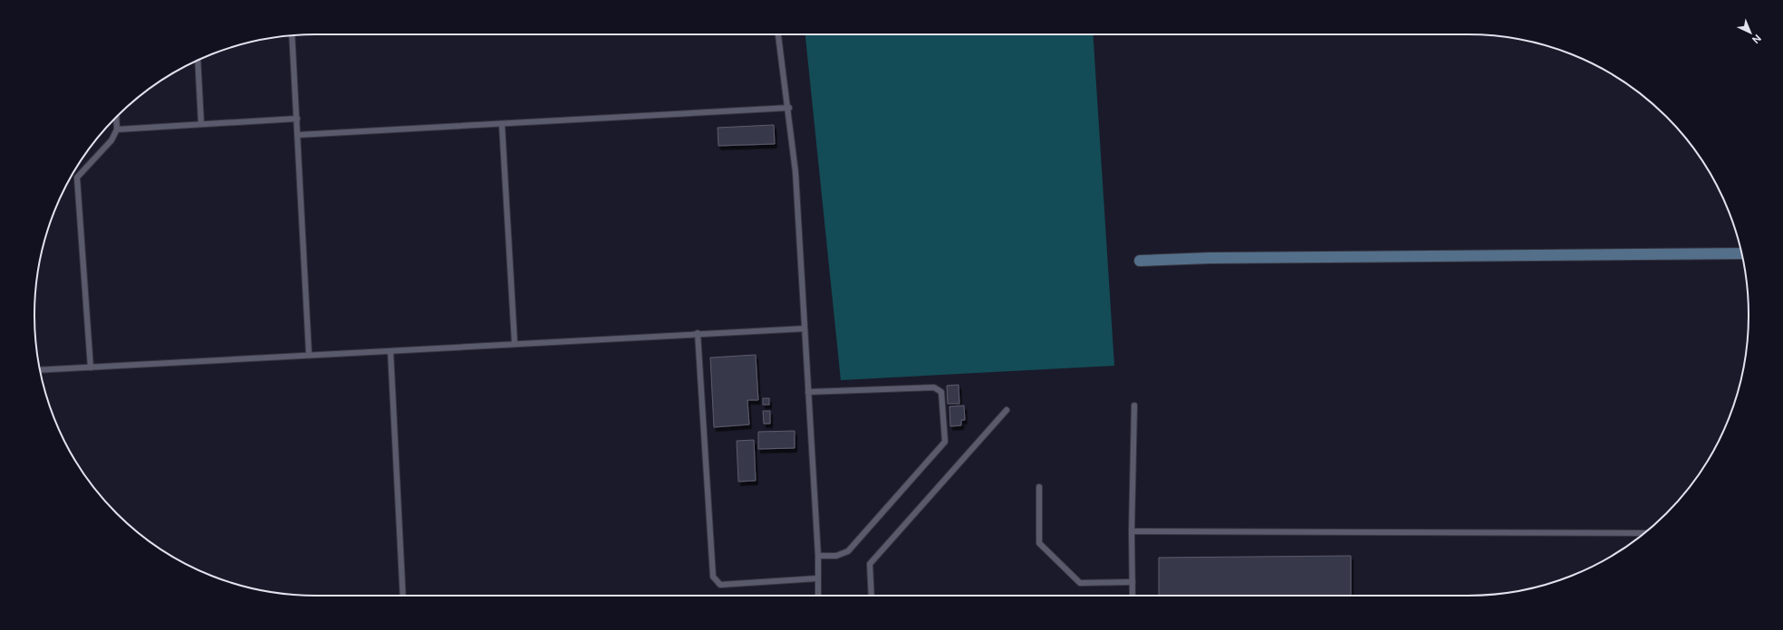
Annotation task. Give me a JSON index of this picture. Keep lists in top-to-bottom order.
{
  "north": "bottom right"
}
